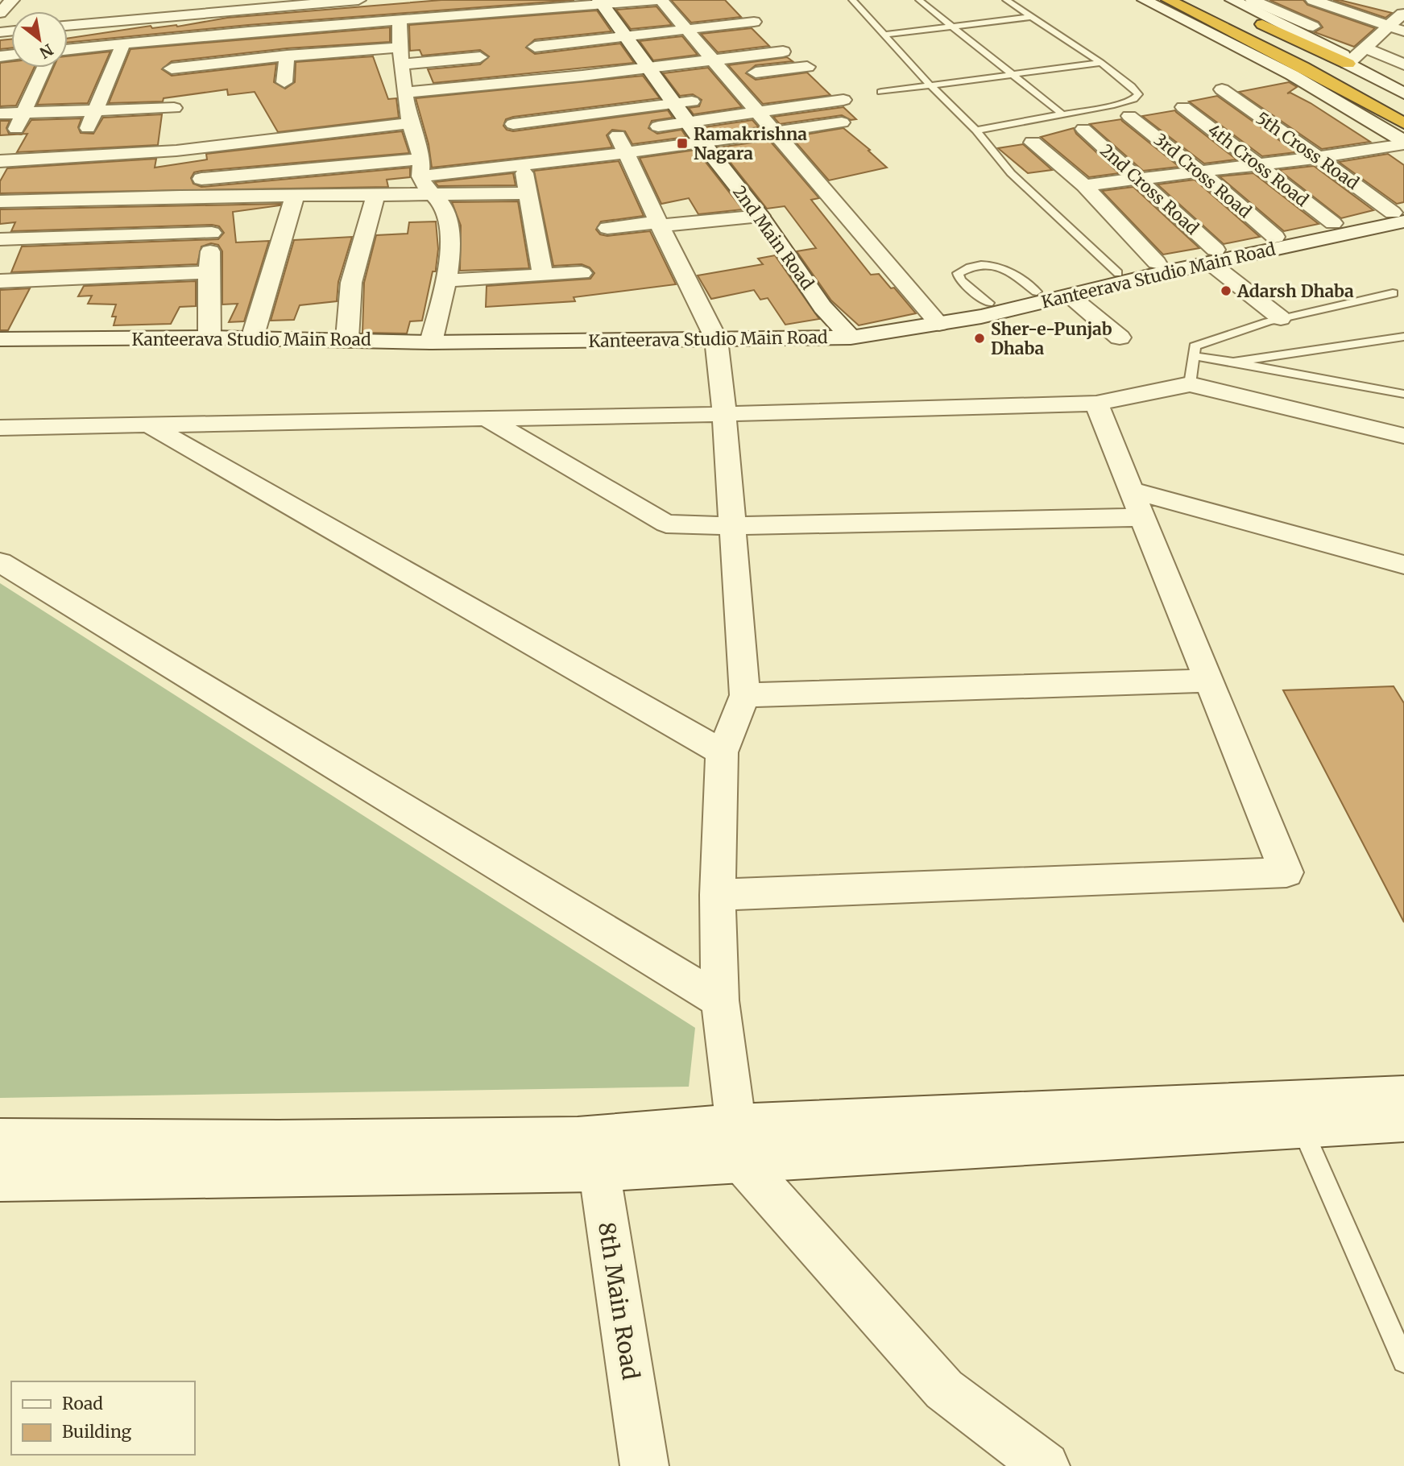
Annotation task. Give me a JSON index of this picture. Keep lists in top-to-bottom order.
{
  "streets": {
    "street": [
      "5th Cross Road",
      "4th Cross Road",
      "3rd Cross Road",
      "2nd Cross Road",
      "2nd Main Road",
      "Kanteerava Studio Main Road",
      "8th Main Road"
    ]
  },
  "crossings": [
    ["5th Cross Road", "Kanteerava Studio Main Road"],
    ["2nd Cross Road", "Kanteerava Studio Main Road"],
    ["2nd Main Road", "Kanteerava Studio Main Road"]
  ],
  "places": {
    "transit": ["Ramakrishna Nagara"],
    "other": ["Adarsh Dhaba", "Sher-e-Punjab Dhaba"]
  },
  "legend": ["Road", "Building"],
  "north": "bottom right"
}
